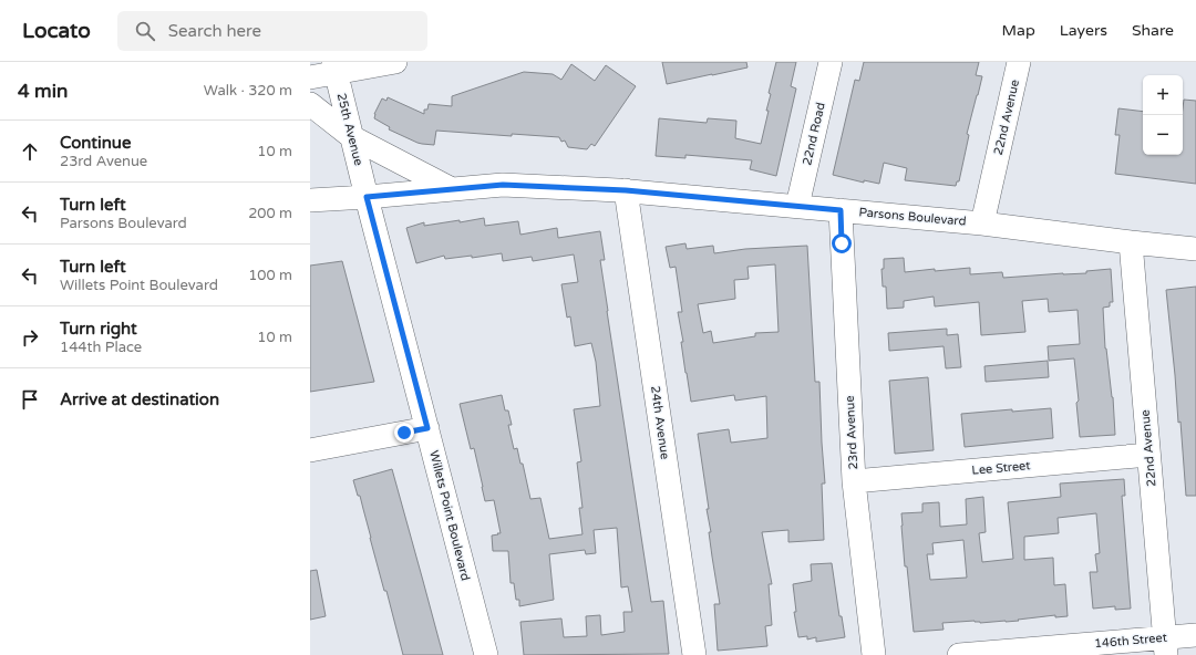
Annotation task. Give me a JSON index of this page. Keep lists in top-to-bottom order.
{
  "streets": {
    "street": [
      "22nd Avenue",
      "25th Avenue",
      "22nd Road",
      "Parsons Boulevard",
      "24th Avenue",
      "23rd Avenue",
      "Lee Street",
      "Willets Point Boulevard",
      "146th Street"
    ]
  },
  "crossings": [
    ["22nd Avenue", "Parsons Boulevard"],
    ["22nd Avenue", "Lee Street"],
    ["22nd Avenue", "146th Street"],
    ["25th Avenue", "Parsons Boulevard"],
    ["25th Avenue", "Willets Point Boulevard"],
    ["22nd Road", "Parsons Boulevard"],
    ["Parsons Boulevard", "24th Avenue"],
    ["Parsons Boulevard", "23rd Avenue"],
    ["Parsons Boulevard", "Willets Point Boulevard"],
    ["23rd Avenue", "Lee Street"]
  ],
  "page": {
    "header": "Locato",
    "search": "Search here",
    "nav": ["Map", "Layers", "Share"],
    "heading": ["4 min", "Walk · 320 m"],
    "map_buttons": ["+", "−"],
    "list": [
      ["Continue", "23rd Avenue", "10 m"],
      ["Turn left", "Parsons Boulevard", "200 m"],
      ["Turn left", "Willets Point Boulevard", "100 m"],
      ["Turn right", "144th Place", "10 m"],
      "Arrive at destination"
    ]
  }
}
